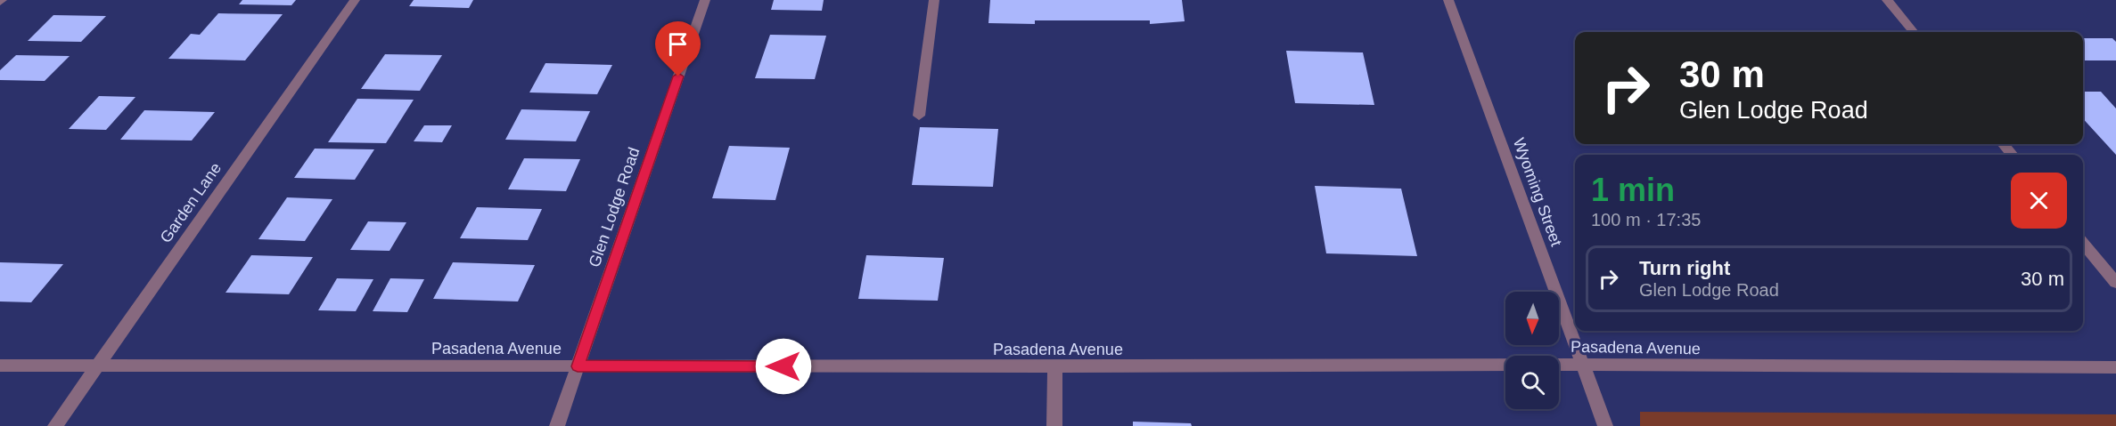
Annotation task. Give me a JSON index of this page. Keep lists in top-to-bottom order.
{
  "streets": {
    "street": [
      "Wyoming Street",
      "Garden Lane",
      "Glen Lodge Road",
      "Pasadena Avenue"
    ]
  },
  "crossings": [
    ["Wyoming Street", "Pasadena Avenue"],
    ["Garden Lane", "Pasadena Avenue"],
    ["Glen Lodge Road", "Pasadena Avenue"]
  ],
  "north": "bottom",
  "page": {
    "turn": ["30 m", "Glen Lodge Road"],
    "heading": ["1 min", "100 m · 17:35"],
    "list": [
      {
        "name": "Turn right",
        "note": "Glen Lodge Road",
        "value": "30 m"
      }
    ]
  }
}
